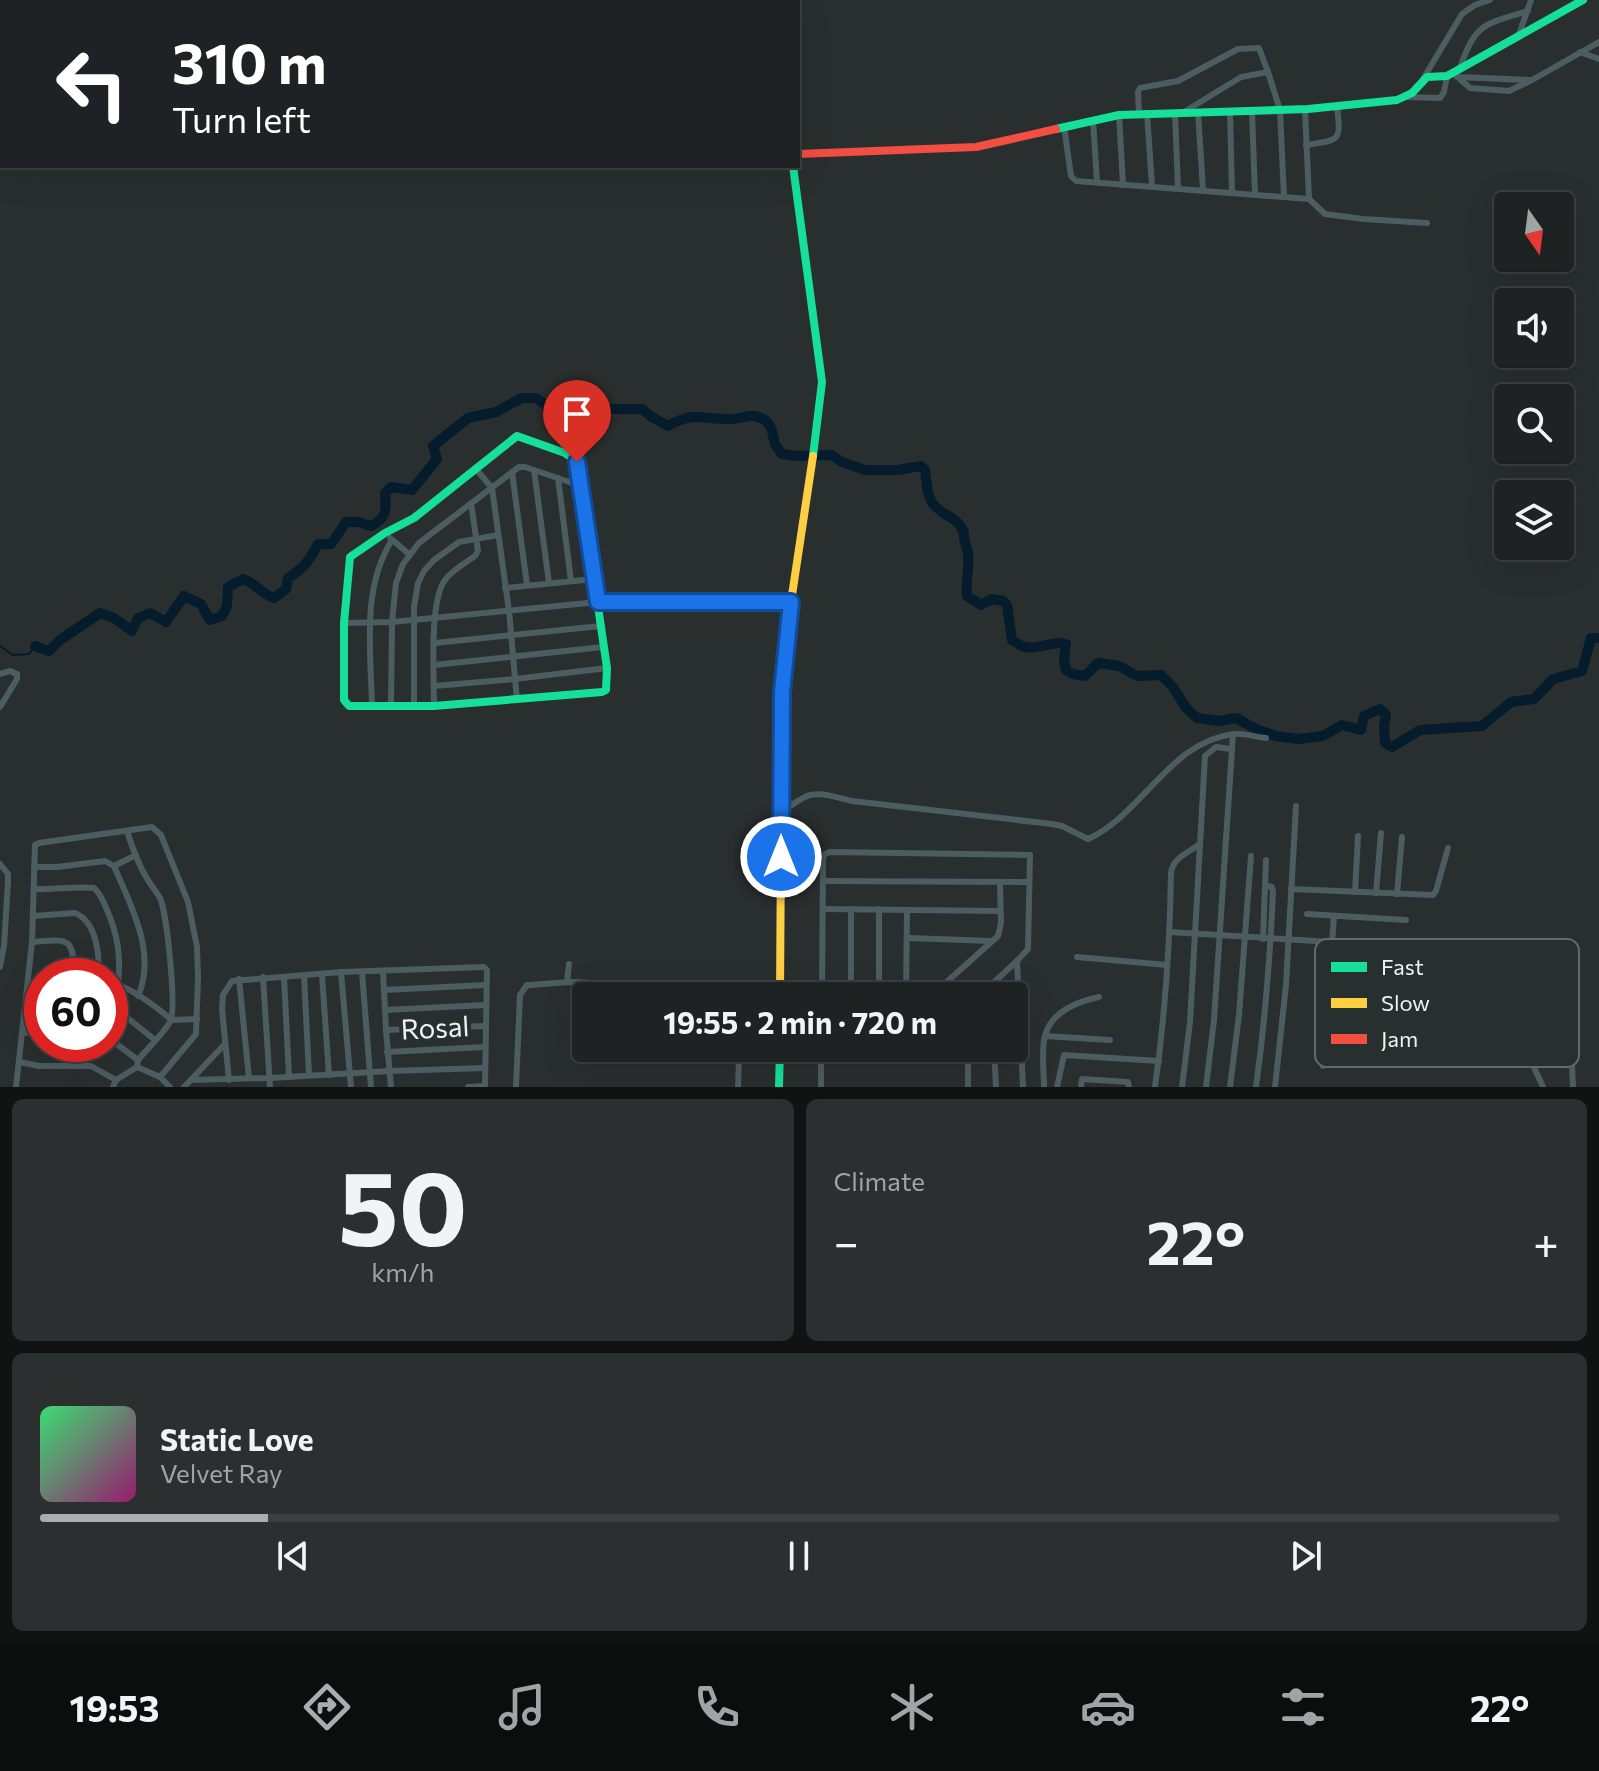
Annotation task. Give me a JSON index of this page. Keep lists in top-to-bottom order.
{
  "streets": {
    "street": ["Rosal"]
  },
  "legend": ["Fast", "Slow", "Jam"],
  "north": "bottom",
  "page": {
    "turn": ["310 m", "Turn left"],
    "limit": "60",
    "trip": "19:55 · 2 min · 720 m",
    "tile": [
      ["50", "km/h"],
      "Climate"
    ],
    "heat": ["−", "22°", "+"],
    "song": ["Static Love", "Velvet Ray"],
    "tabs": ["19:53", "22°"]
  }
}
